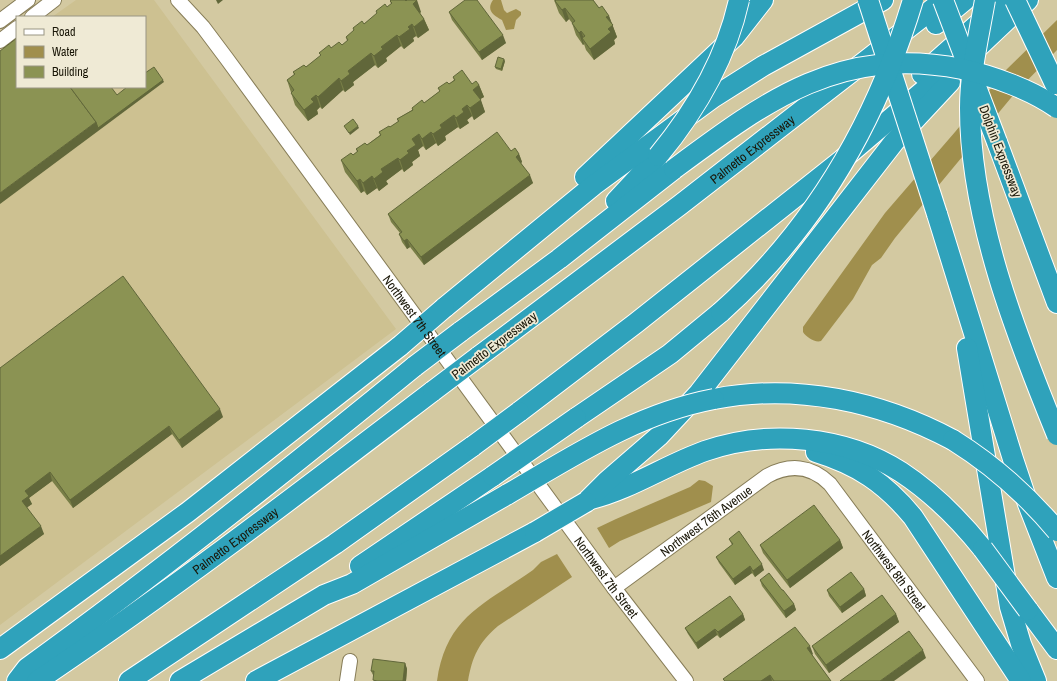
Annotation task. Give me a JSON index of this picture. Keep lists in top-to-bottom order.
{
  "streets": {
    "highway": ["Palmetto Expressway", "Dolphin Expressway"],
    "street": ["Northwest 7th Street", "Northwest 76th Avenue", "Northwest 8th Street"]
  },
  "crossings": [
    ["Palmetto Expressway", "Dolphin Expressway"],
    ["Northwest 7th Street", "Northwest 76th Avenue"],
    ["Northwest 76th Avenue", "Northwest 8th Street"]
  ],
  "legend": ["Road", "Water", "Building"]
}
